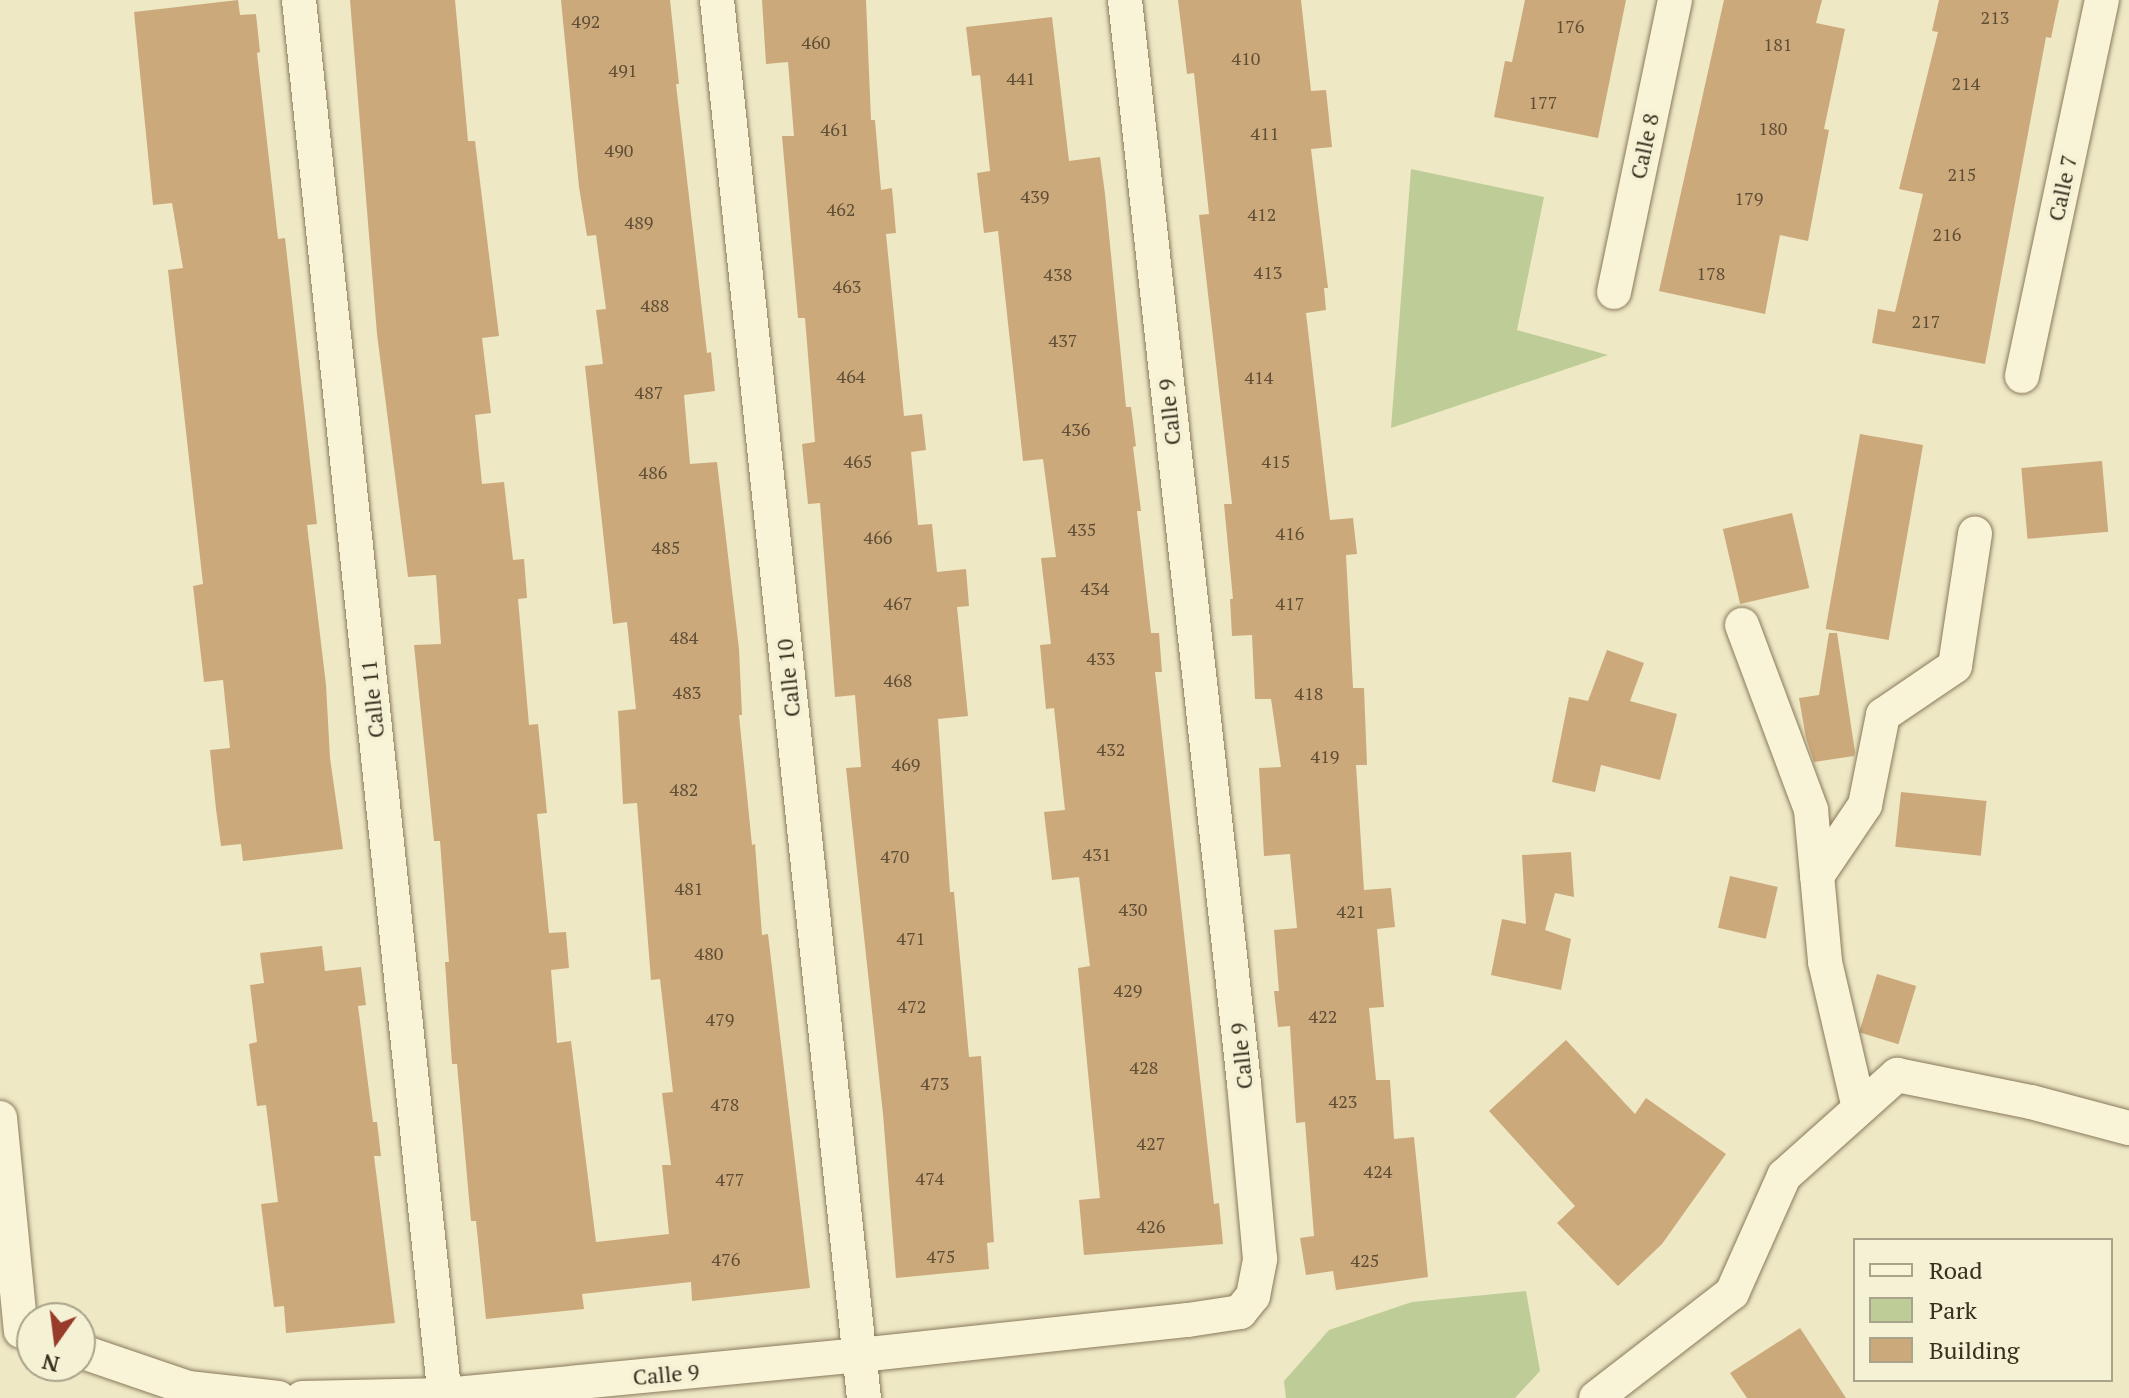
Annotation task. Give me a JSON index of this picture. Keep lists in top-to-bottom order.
{
  "streets": {
    "street": [
      "Calle 8",
      "Calle 7",
      "Calle 9",
      "Calle 10",
      "Calle 11"
    ]
  },
  "crossings": [
    ["Calle 9", "Calle 10"],
    ["Calle 9", "Calle 11"]
  ],
  "house_numbers": [
    "213",
    "492",
    "176",
    "460",
    "181",
    "410",
    "491",
    "441",
    "214",
    "177",
    "180",
    "461",
    "411",
    "490",
    "215",
    "439",
    "179",
    "462",
    "412",
    "489",
    "216",
    "413",
    "178",
    "438",
    "463",
    "488",
    "217",
    "437",
    "464",
    "414",
    "487",
    "436",
    "465",
    "415",
    "486",
    "435",
    "416",
    "466",
    "485",
    "434",
    "467",
    "417",
    "484",
    "433",
    "468",
    "483",
    "418",
    "432",
    "419",
    "469",
    "482",
    "431",
    "470",
    "481",
    "430",
    "421",
    "471",
    "480",
    "429",
    "472",
    "422",
    "479",
    "428",
    "473",
    "423",
    "478",
    "427",
    "424",
    "474",
    "477",
    "426",
    "475",
    "476",
    "425"
  ],
  "legend": ["Road", "Park", "Building"],
  "north": "bottom"
}
